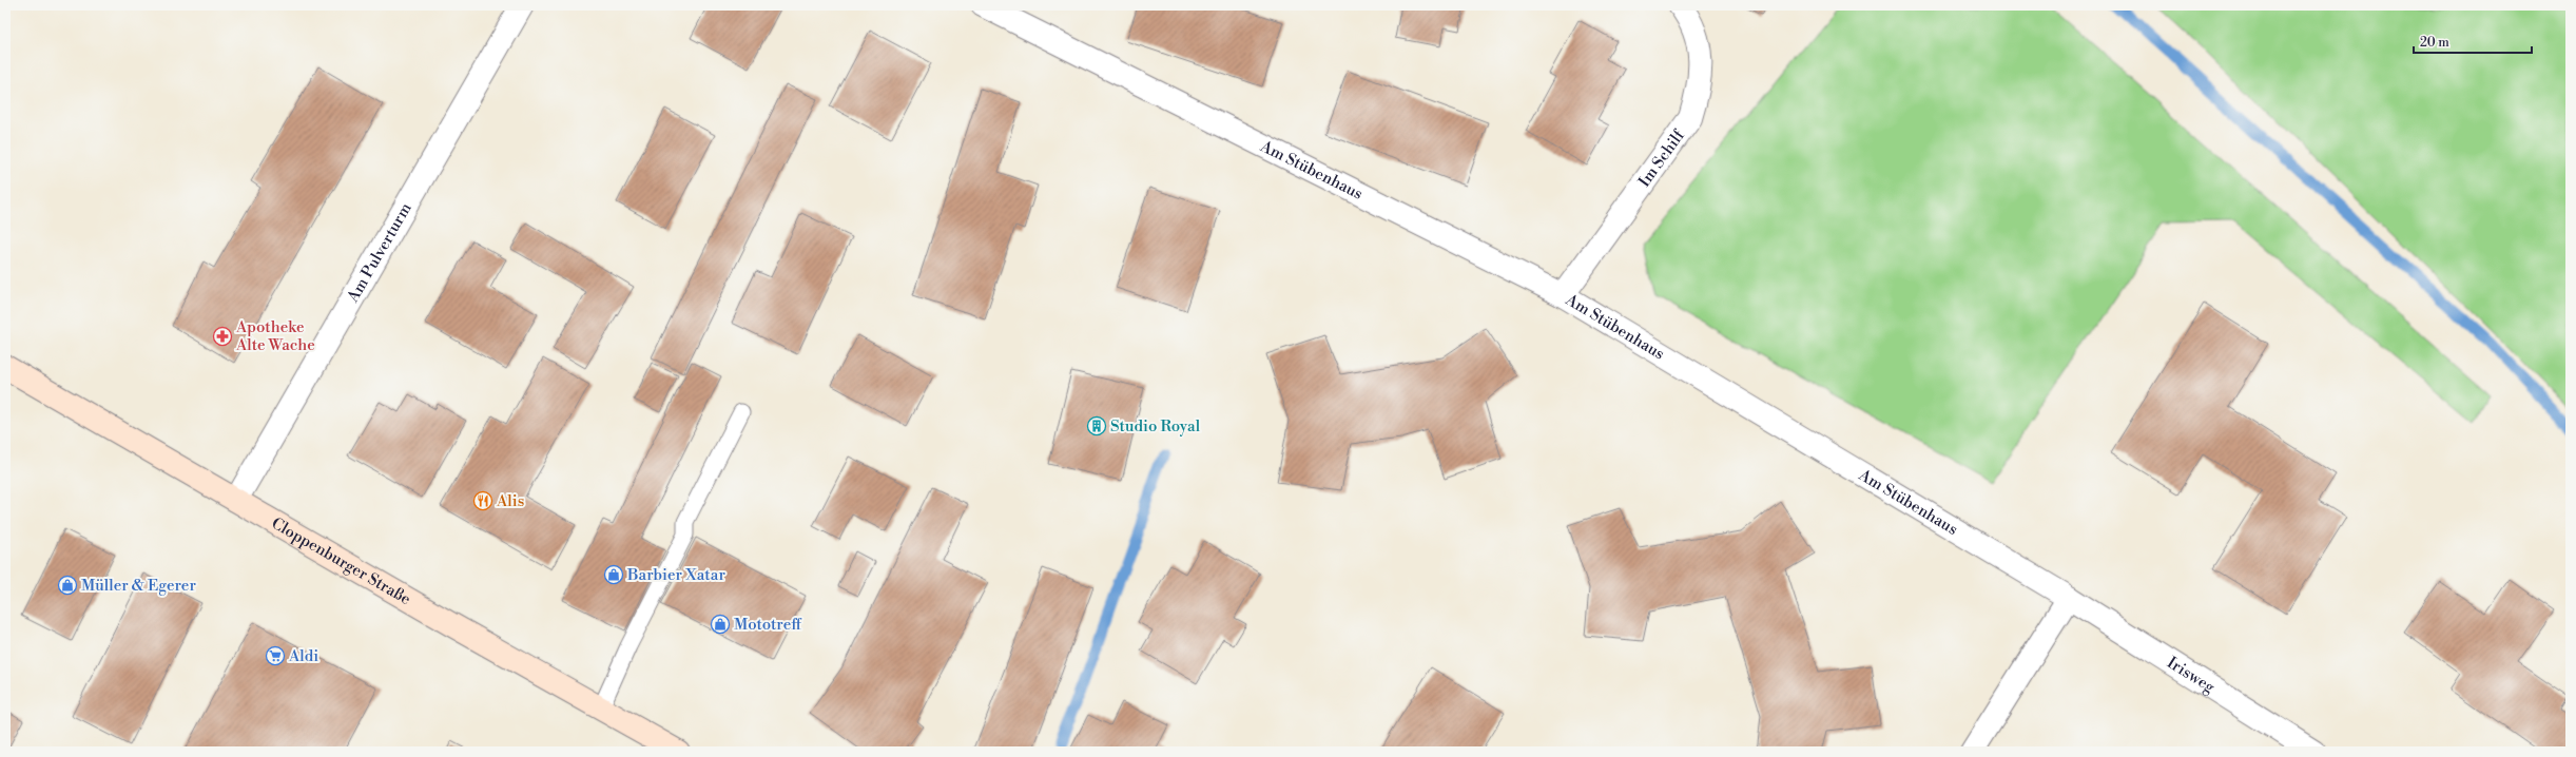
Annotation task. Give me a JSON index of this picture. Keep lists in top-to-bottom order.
{
  "streets": {
    "main road": ["Cloppenburger Straße"],
    "street": [
      "Im Schilf",
      "Am Stübenhaus",
      "Am Pulverturm",
      "Irisweg"
    ]
  },
  "crossings": [
    ["Im Schilf", "Am Stübenhaus"],
    ["Am Stübenhaus", "Irisweg"],
    ["Am Pulverturm", "Cloppenburger Straße"]
  ],
  "places": {
    "pharmacy": ["Apotheke Alte Wache"],
    "building": ["Studio Royal"],
    "restaurant": ["Alis"],
    "shop": ["Barbier Xatar", "Müller & Egerer", "Mototreff"],
    "supermarket": ["Aldi"]
  },
  "scale_bar": "20 m"
}
